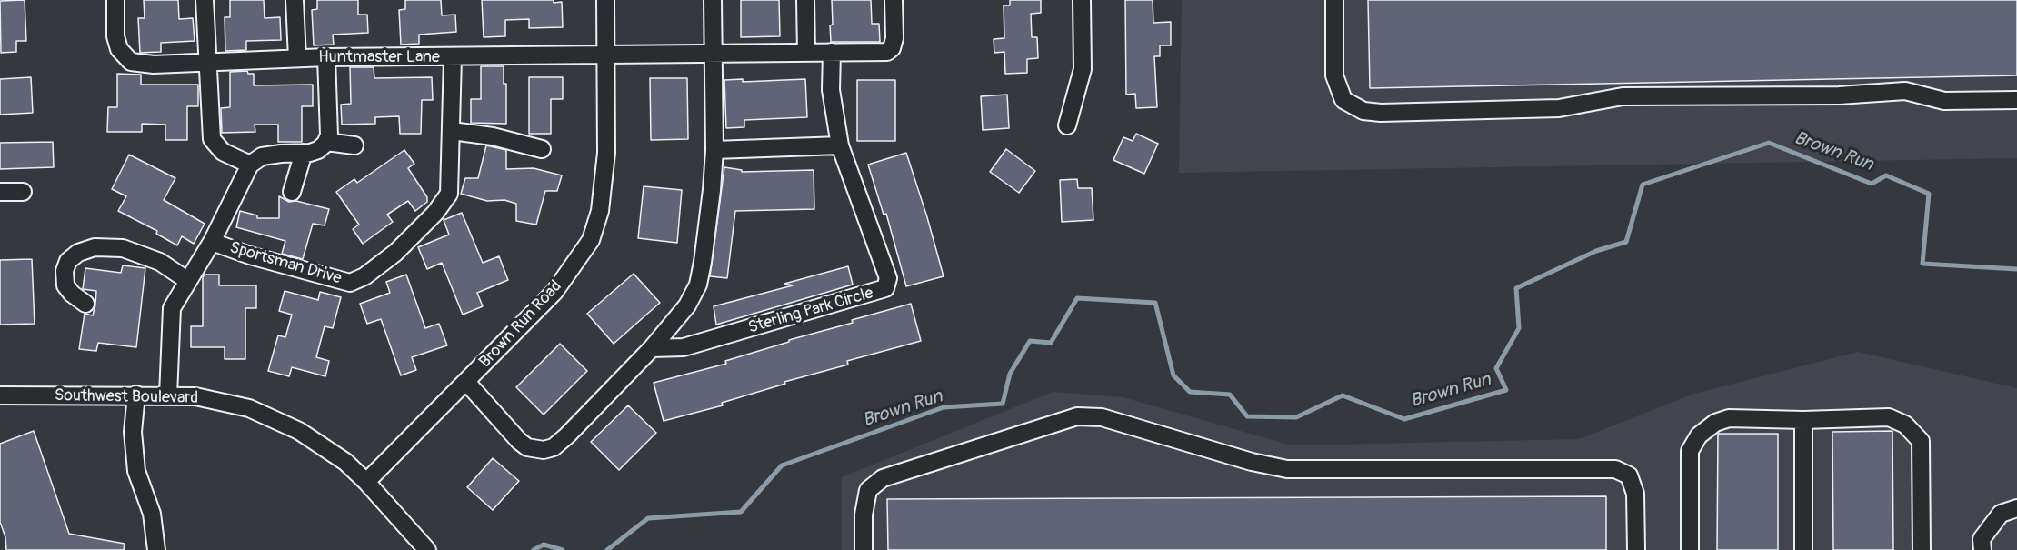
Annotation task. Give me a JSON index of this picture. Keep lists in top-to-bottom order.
{
  "streets": {
    "street": [
      "Huntmaster Lane",
      "Sportsman Drive",
      "Sterling Park Circle",
      "Brown Run Road",
      "Southwest Boulevard"
    ]
  },
  "crossings": [
    ["Huntmaster Lane", "Sportsman Drive"],
    ["Huntmaster Lane", "Brown Run Road"],
    ["Brown Run Road", "Southwest Boulevard"]
  ],
  "water": ["Brown Run"]
}
